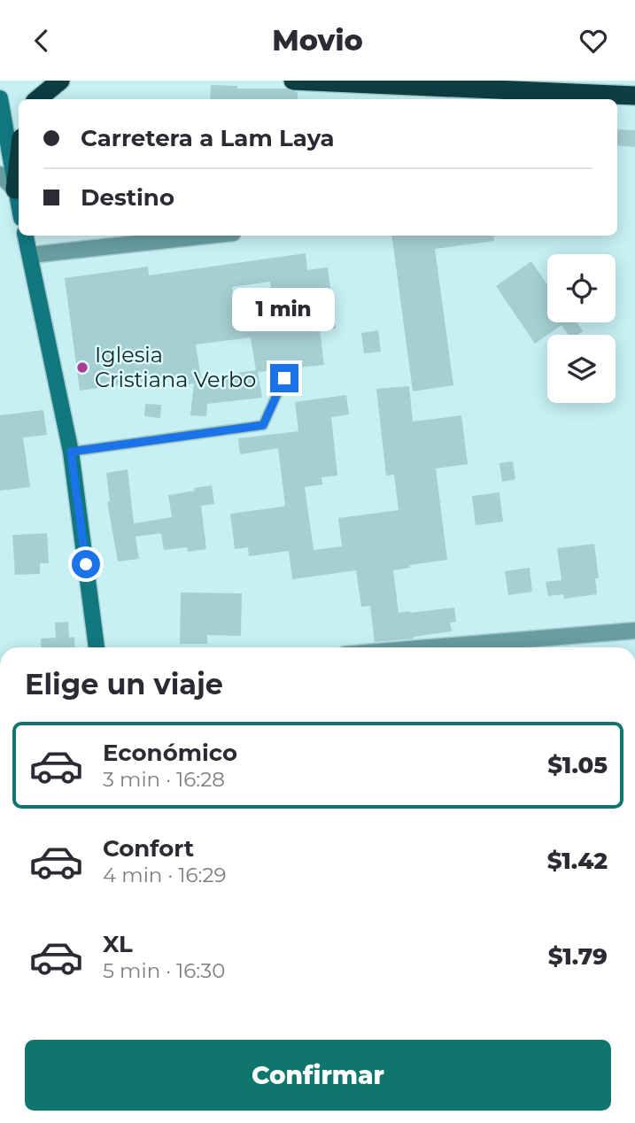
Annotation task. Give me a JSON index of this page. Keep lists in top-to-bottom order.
{
  "places": ["Iglesia Cristiana Verbo"],
  "page": {
    "header": "Movio",
    "banner": ["Carretera a Lam Laya", "Destino"],
    "bubble": "1 min",
    "heading": "Elige un viaje",
    "list": [
      {
        "name": "Económico",
        "note": "3 min · 16:28",
        "value": "$1.05"
      },
      {
        "name": "Confort",
        "note": "4 min · 16:29",
        "value": "$1.42"
      },
      {
        "name": "XL",
        "note": "5 min · 16:30",
        "value": "$1.79"
      }
    ],
    "buttons": "Confirmar"
  }
}
